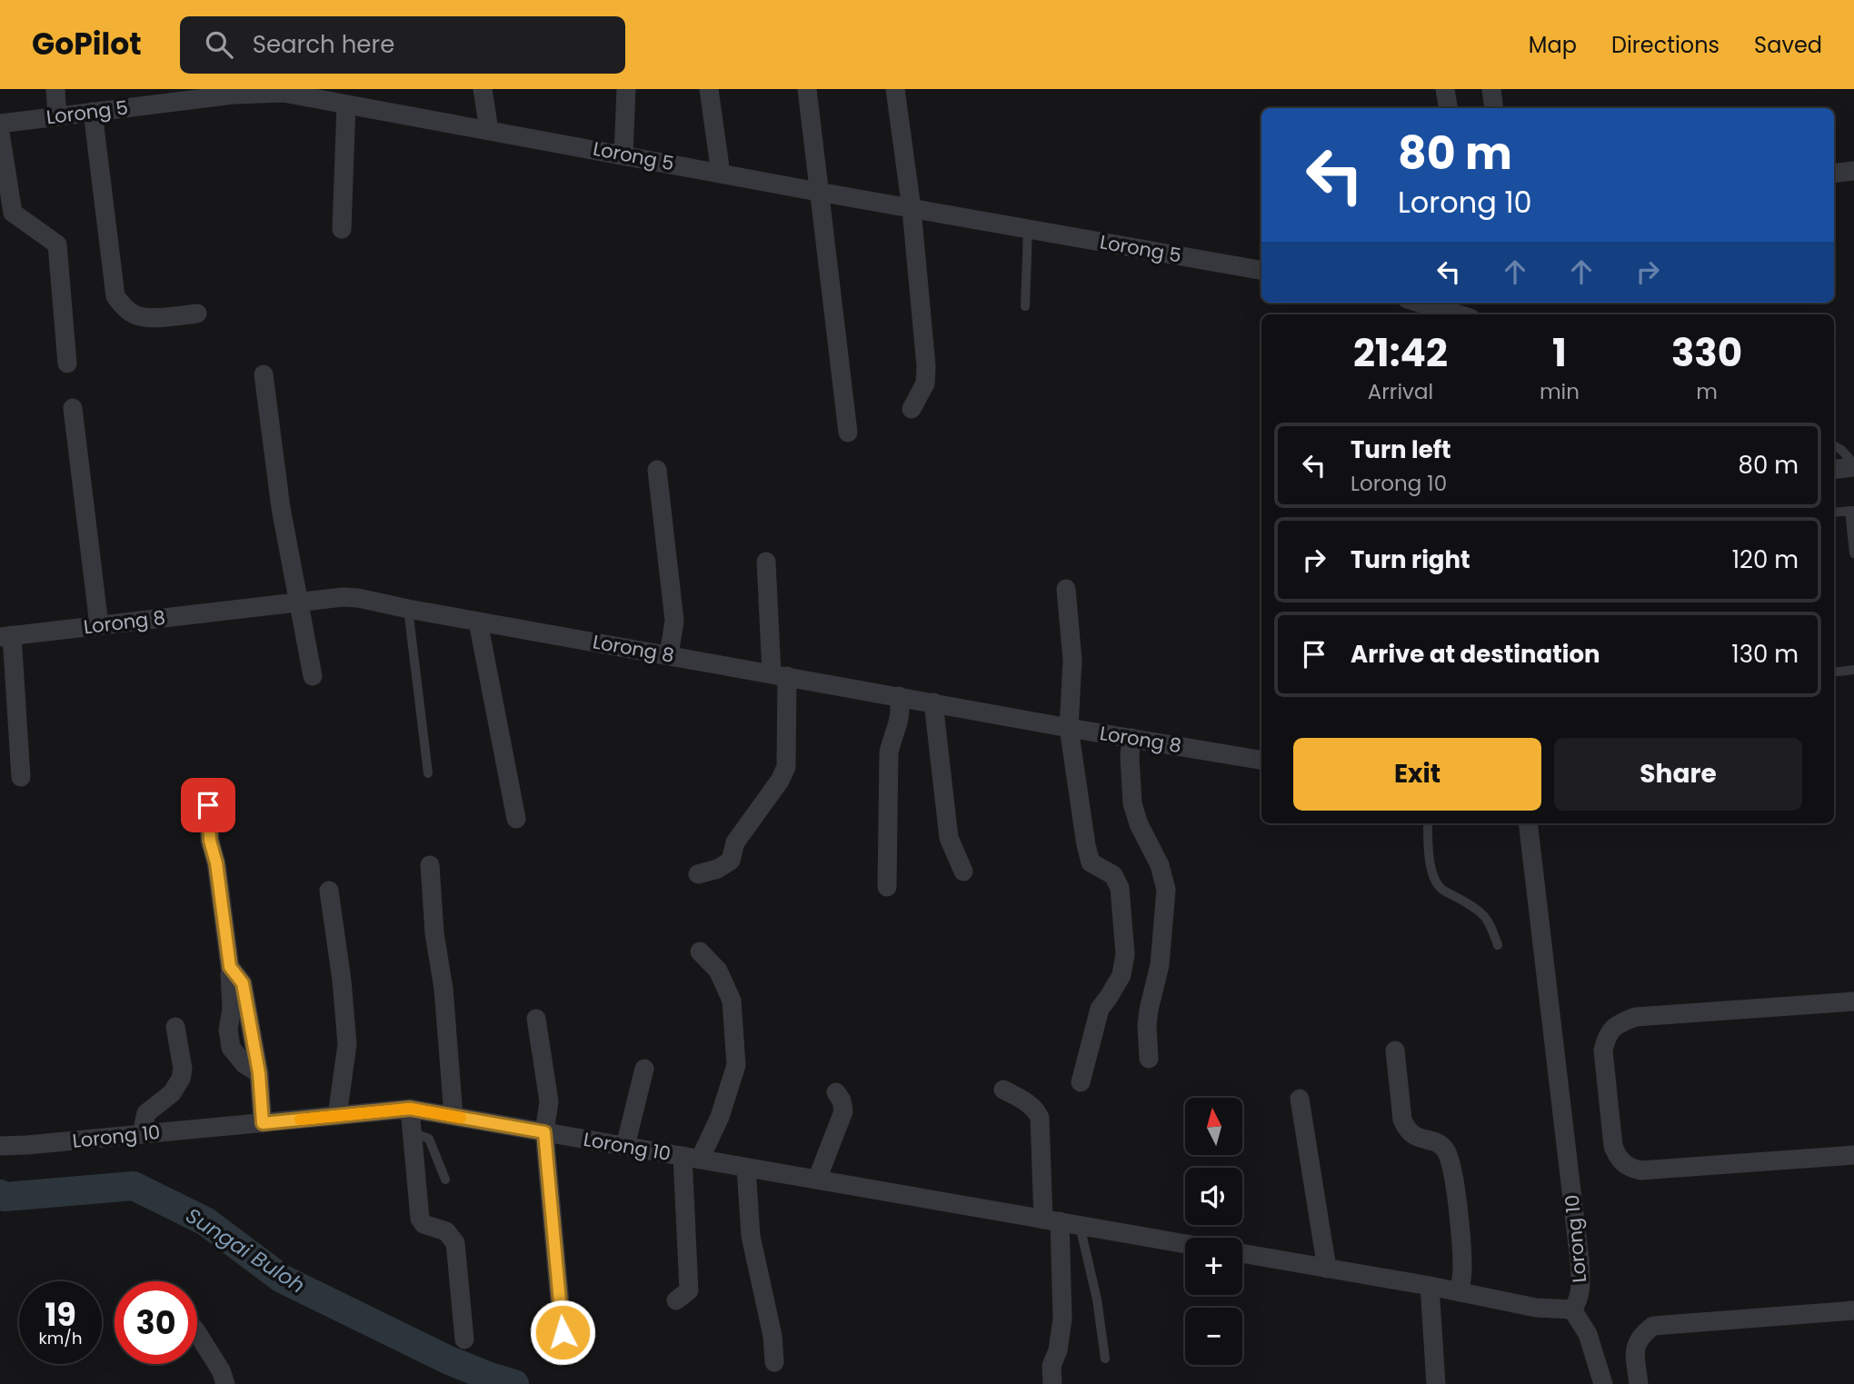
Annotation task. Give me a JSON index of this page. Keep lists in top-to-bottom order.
{
  "streets": {
    "street": ["Lorong 5", "Lorong 8", "Lorong 10"]
  },
  "water": ["Sungai Buloh"],
  "north": "top",
  "page": {
    "header": "GoPilot",
    "search": "Search here",
    "nav": ["Map", "Directions", "Saved"],
    "turn": ["80 m", "Lorong 10"],
    "eta": [
      "21:42",
      "Arrival",
      "1",
      "min",
      "330",
      "m"
    ],
    "list": [
      {
        "name": "Turn left",
        "note": "Lorong 10",
        "value": "80 m"
      },
      {
        "name": "Turn right",
        "value": "120 m"
      },
      {
        "name": "Arrive at destination",
        "value": "130 m"
      }
    ],
    "buttons": ["Exit", "Share"],
    "map_buttons": ["+", "−"],
    "speed": "19 km/h",
    "limit": "30"
  }
}
